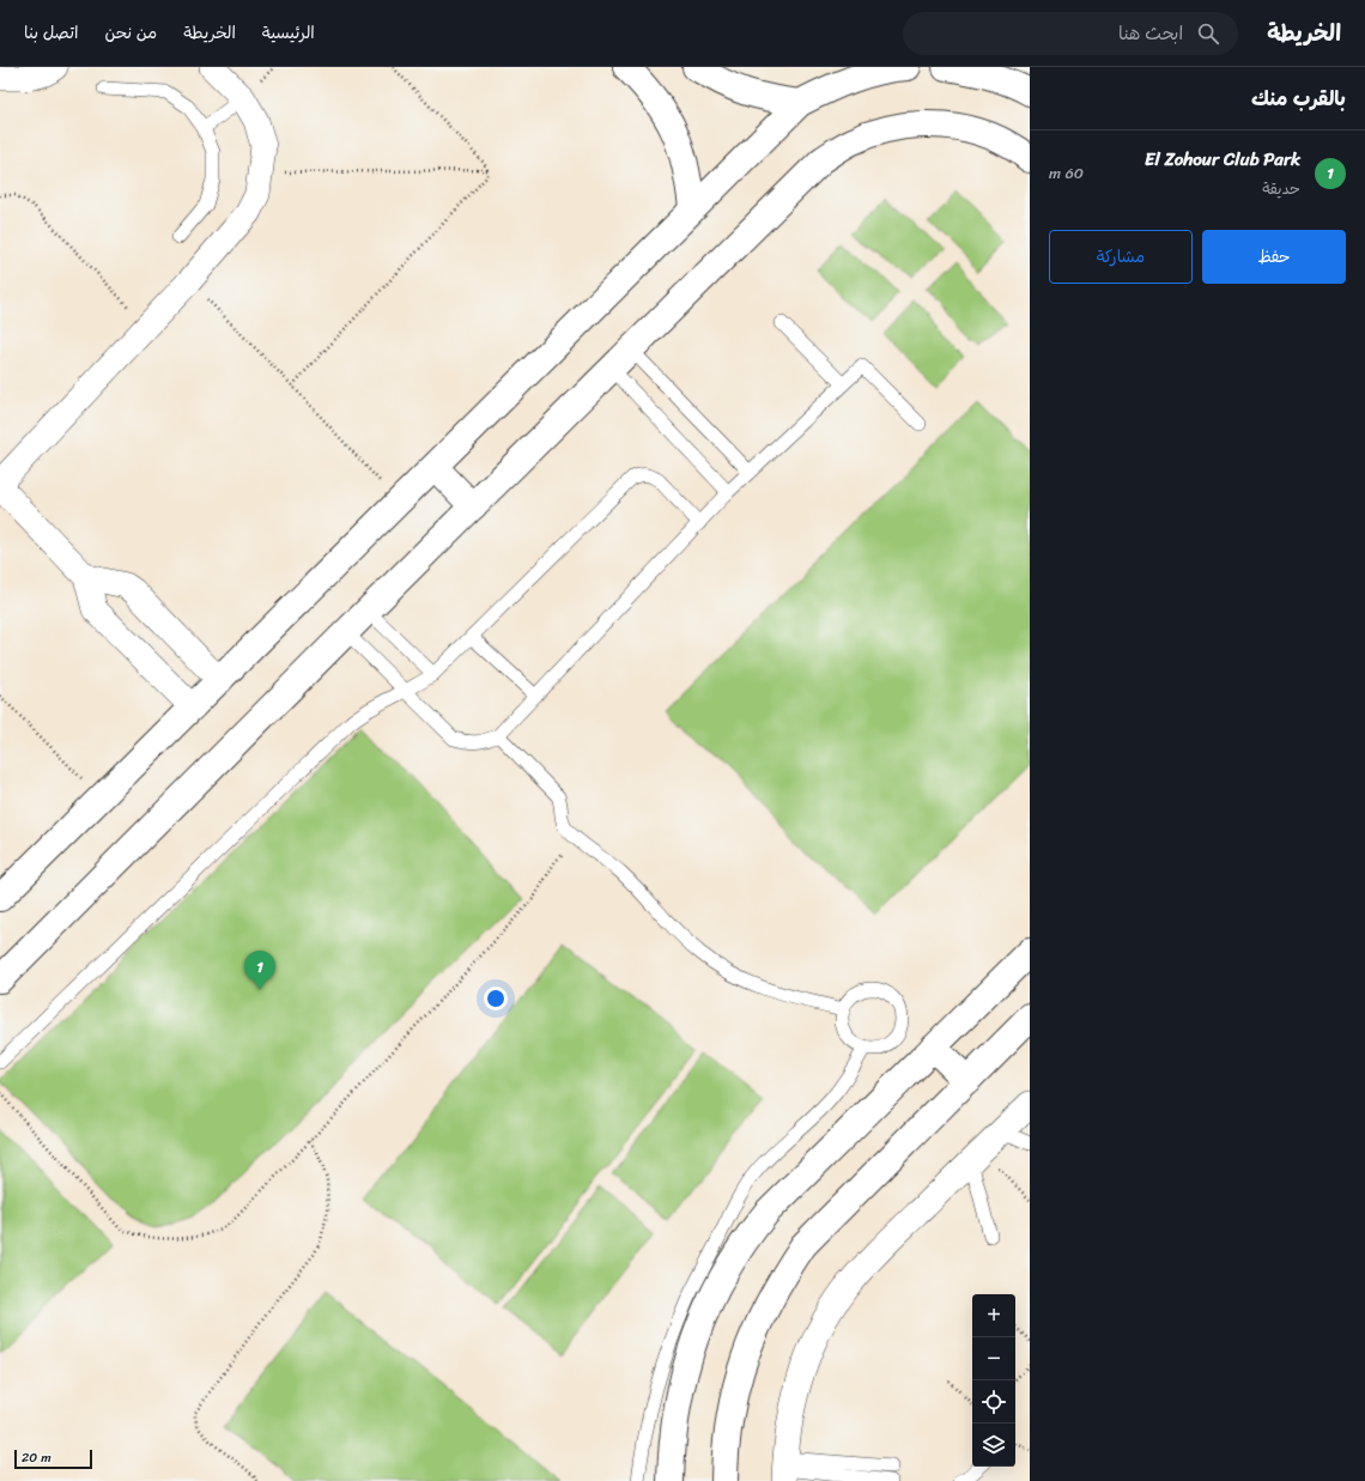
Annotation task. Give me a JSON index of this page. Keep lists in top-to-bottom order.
{
  "scale_bar": "20 m",
  "page": {
    "header": "الخريطة",
    "search": "ابحث هنا",
    "nav": [
      "الرئيسية",
      "الخريطة",
      "من نحن",
      "اتصل بنا"
    ],
    "heading": "بالقرب منك",
    "list": [
      {
        "mark": "1",
        "name": "El Zohour Club Park",
        "note": "حديقة",
        "value": "60 m"
      }
    ],
    "buttons": ["حفظ", "مشاركة"],
    "pins": "1",
    "map_buttons": ["+", "−"],
    "scale": "20 m"
  }
}
